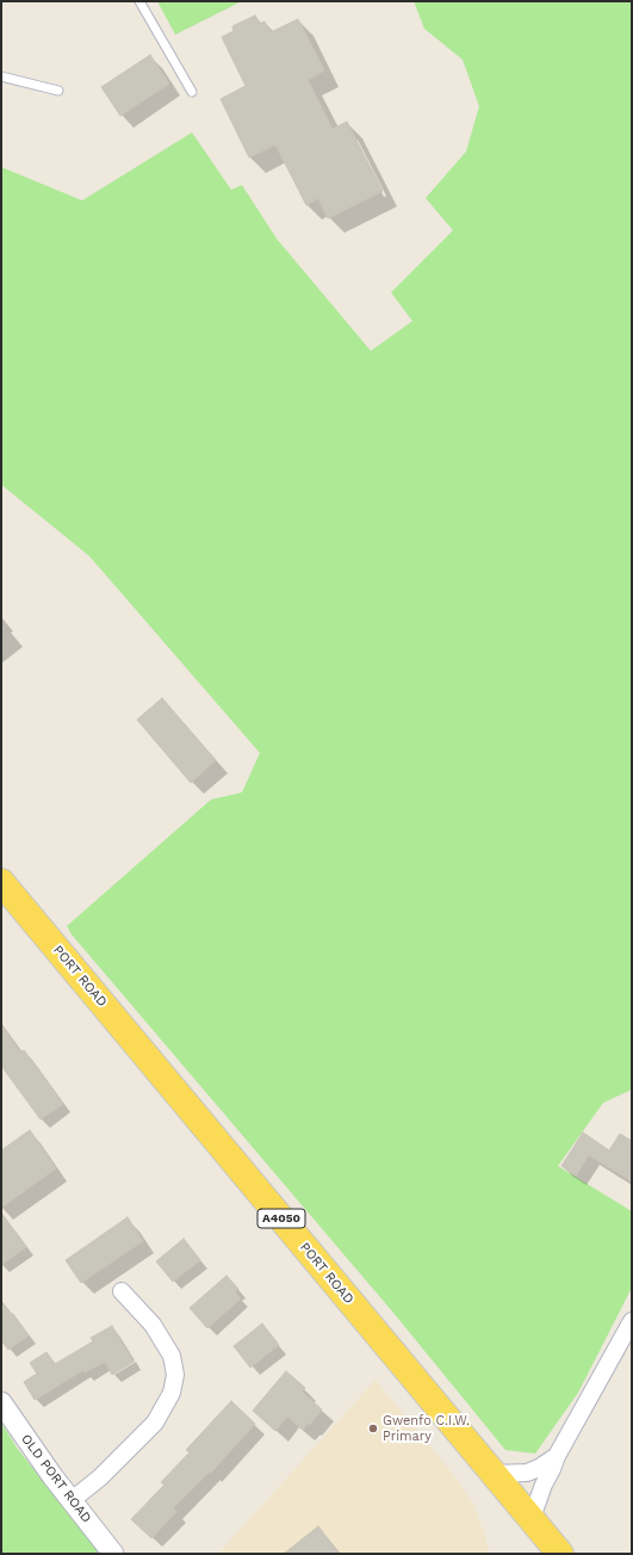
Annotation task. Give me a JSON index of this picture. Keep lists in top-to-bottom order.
{
  "streets": {
    "main road": ["PORT ROAD", "A4050"],
    "street": ["OLD PORT ROAD"]
  },
  "places": ["Gwenfo C.I.W. Primary"]
}
